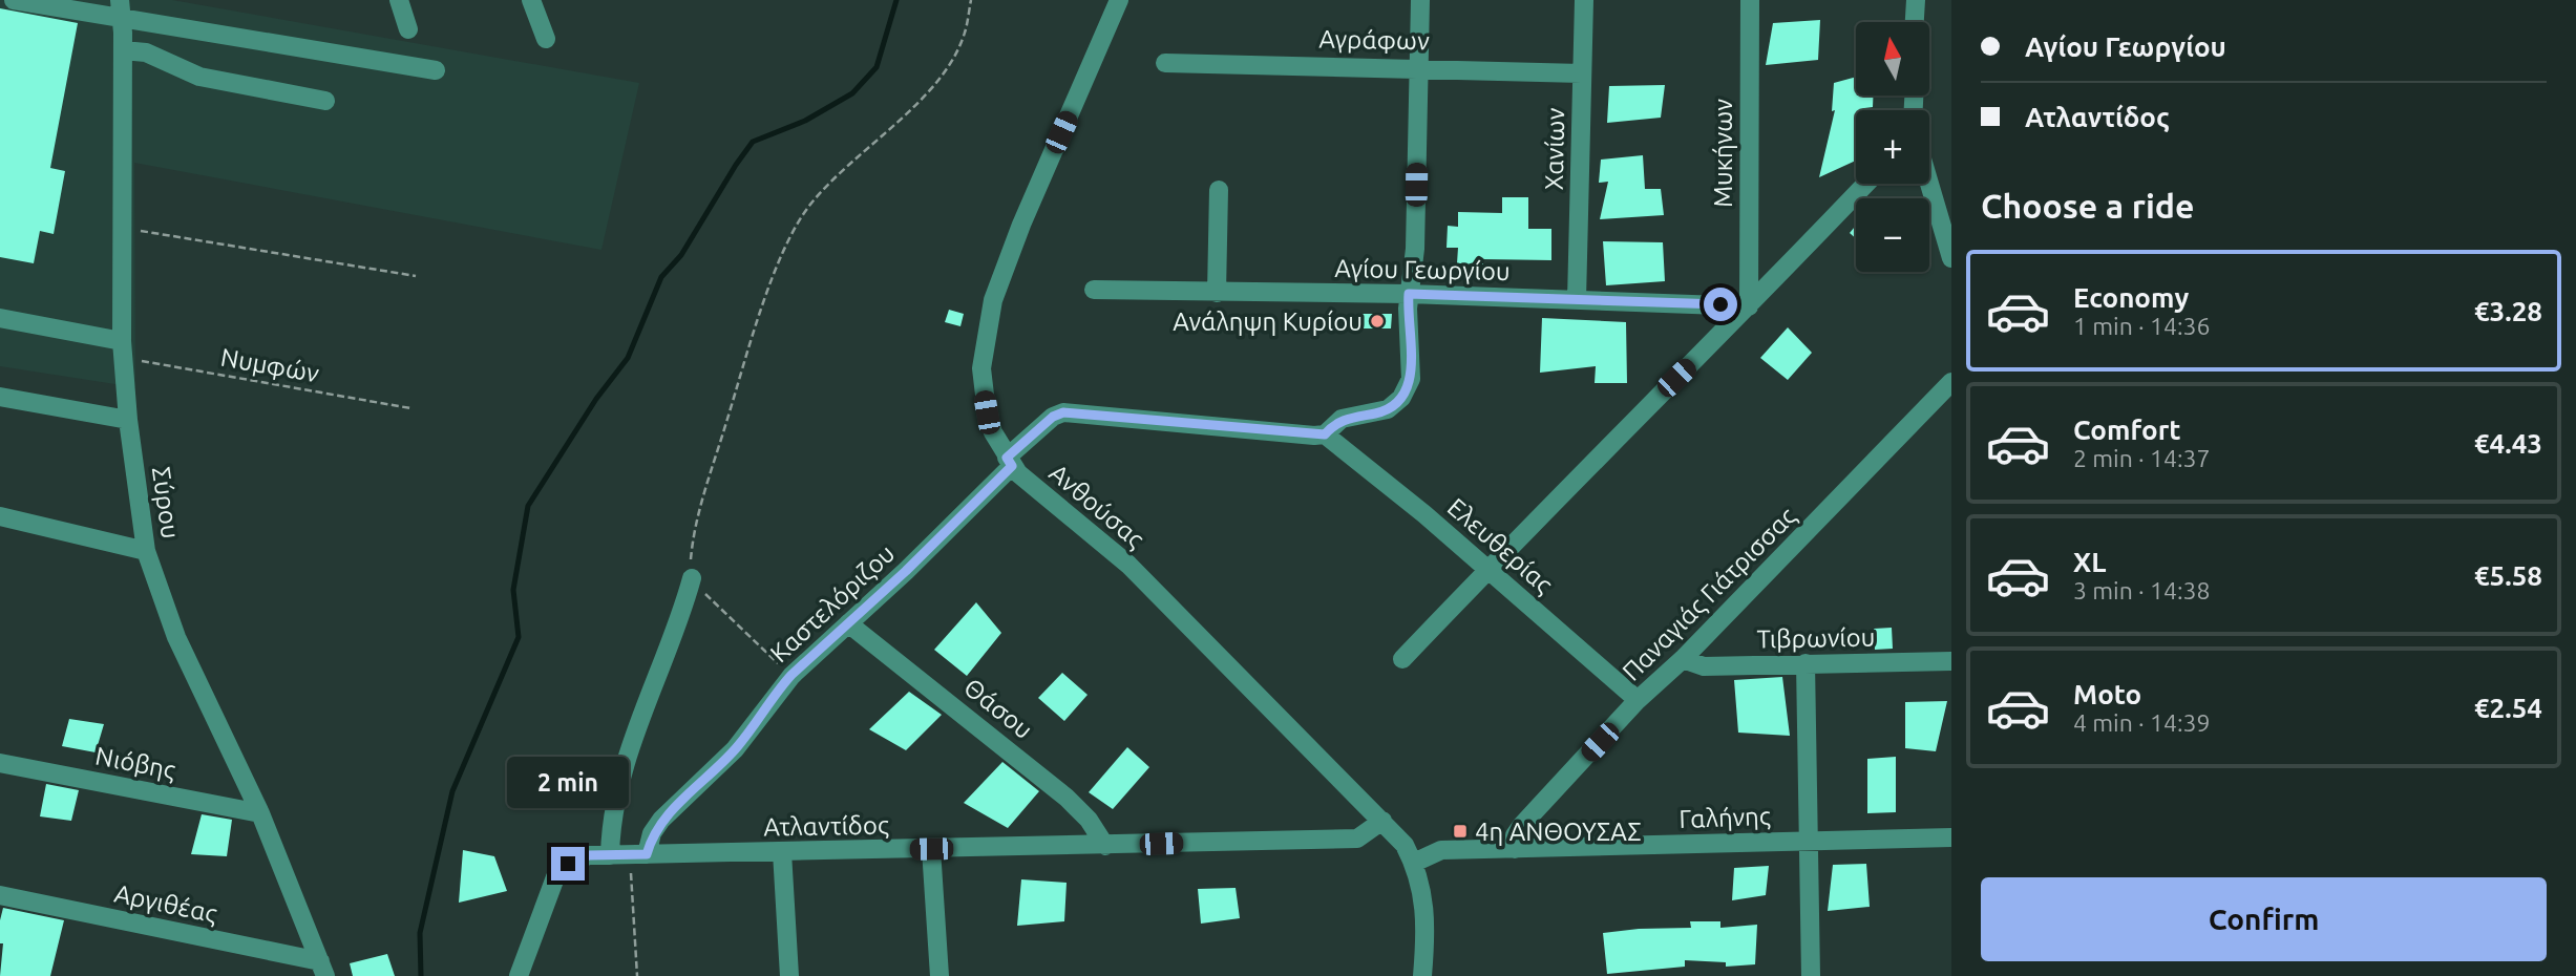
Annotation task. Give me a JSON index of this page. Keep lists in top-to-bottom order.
{
  "streets": {
    "street": [
      "Αγράφων",
      "Χανίων",
      "Μυκήνων",
      "Αγίου Γεωργίου",
      "Σύρου",
      "Ανθούσας",
      "Ελευθερίας",
      "Παναγιάς Γιάτρισσας",
      "Καστελόριζου",
      "Τιβρωνίου",
      "Θάσου",
      "Νιόβης",
      "Γαλήνης",
      "Ατλαντίδος",
      "Αργιθέας"
    ],
    "path": ["Νυμφών"]
  },
  "crossings": [
    ["Αγράφων", "Χανίων"],
    ["Χανίων", "Αγίου Γεωργίου"],
    ["Μυκήνων", "Αγίου Γεωργίου"],
    ["Νυμφών", "Σύρου"],
    ["Σύρου", "Νιόβης"],
    ["Σύρου", "Αργιθέας"],
    ["Ανθούσας", "Καστελόριζου"],
    ["Ανθούσας", "Γαλήνης"],
    ["Ανθούσας", "Ατλαντίδος"],
    ["Ελευθερίας", "Παναγιάς Γιάτρισσας"],
    ["Ελευθερίας", "Καστελόριζου"],
    ["Παναγιάς Γιάτρισσας", "Τιβρωνίου"],
    ["Παναγιάς Γιάτρισσας", "Γαλήνης"],
    ["Καστελόριζου", "Θάσου"],
    ["Καστελόριζου", "Ατλαντίδος"],
    ["Θάσου", "Ατλαντίδος"]
  ],
  "places": {
    "other": ["Ανάληψη Κυρίου"],
    "transit": ["4η ΑΝΘΟΥΣΑΣ"]
  },
  "north": "top",
  "page": {
    "banner": ["Αγίου Γεωργίου", "Ατλαντίδος"],
    "map_buttons": ["+", "−"],
    "heading": "Choose a ride",
    "list": [
      {
        "name": "Economy",
        "note": "1 min · 14:36",
        "value": "€3.28"
      },
      {
        "name": "Comfort",
        "note": "2 min · 14:37",
        "value": "€4.43"
      },
      {
        "name": "XL",
        "note": "3 min · 14:38",
        "value": "€5.58"
      },
      {
        "name": "Moto",
        "note": "4 min · 14:39",
        "value": "€2.54"
      }
    ],
    "bubble": "2 min",
    "buttons": "Confirm"
  }
}
